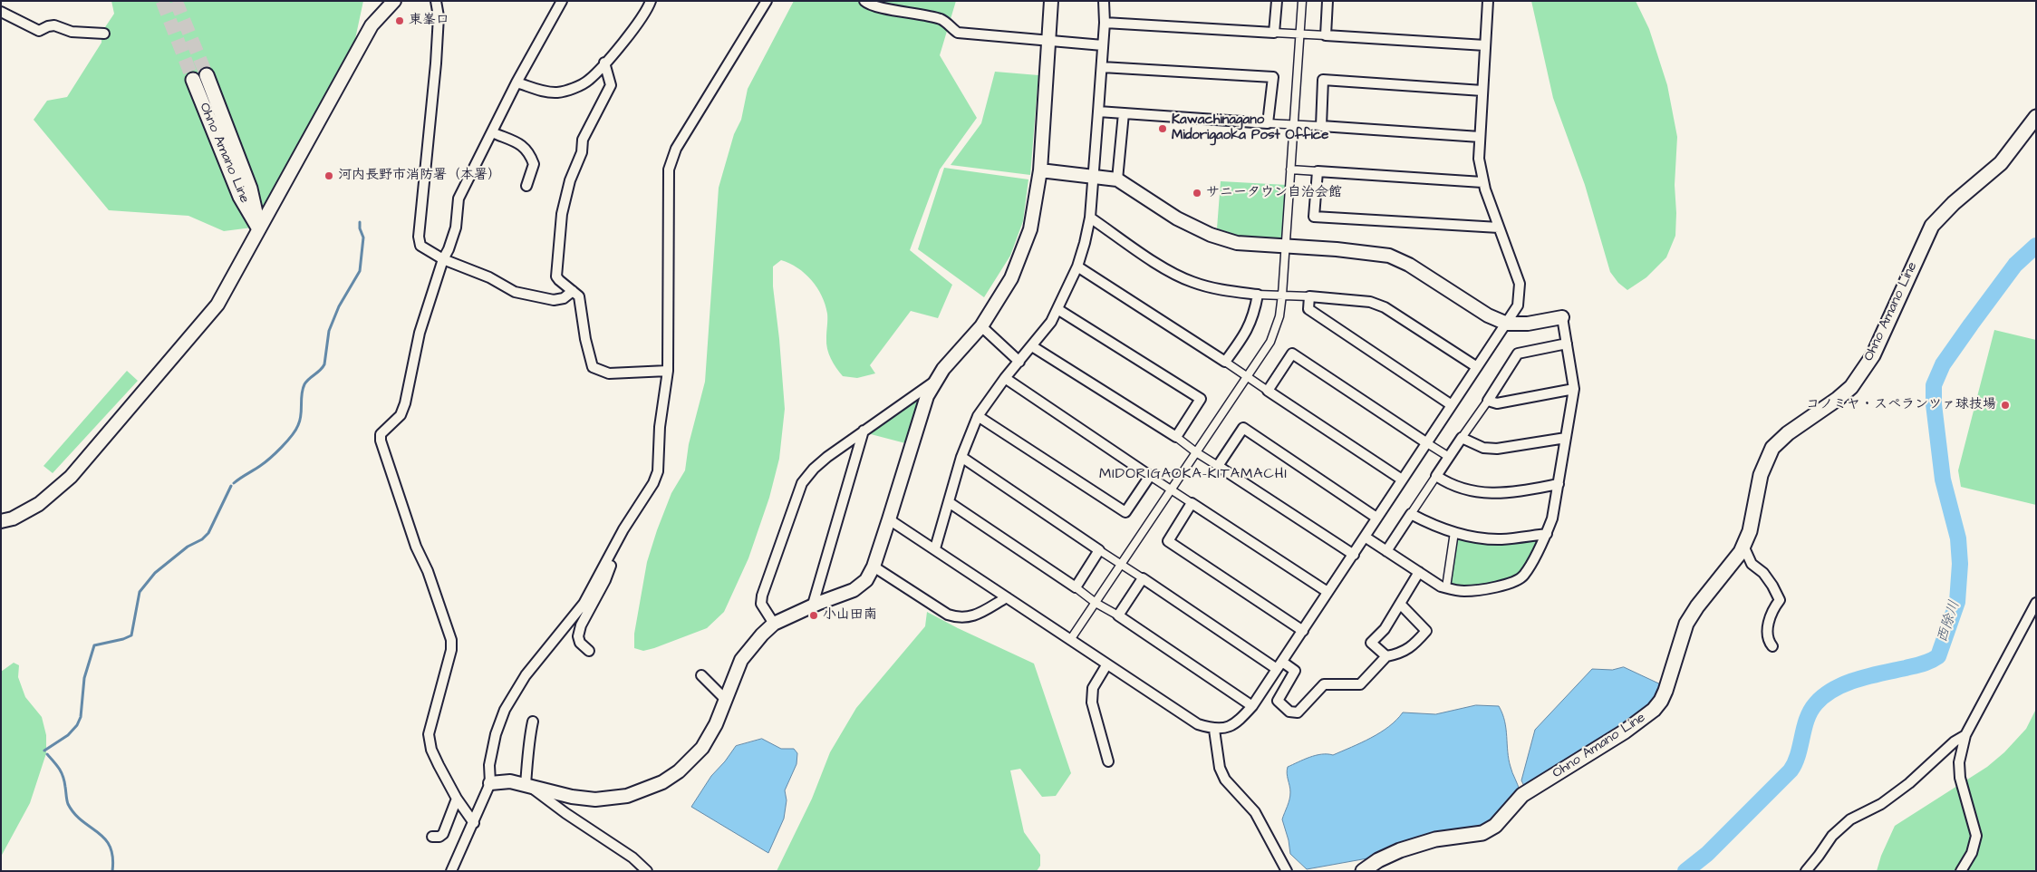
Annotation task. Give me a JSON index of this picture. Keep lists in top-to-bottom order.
{
  "streets": {
    "main road": ["Ohno Amano Line"]
  },
  "districts": ["MIDORIGAOKA-KITAMACHI"],
  "water": ["西除川"],
  "places": [
    "東峯口",
    "Kawachinagano Midorigaoka Post Office",
    "河内長野市消防署（本署）",
    "サニータウン自治会館",
    "コノミヤ・スペランツァ球技場",
    "小山田南"
  ]
}
